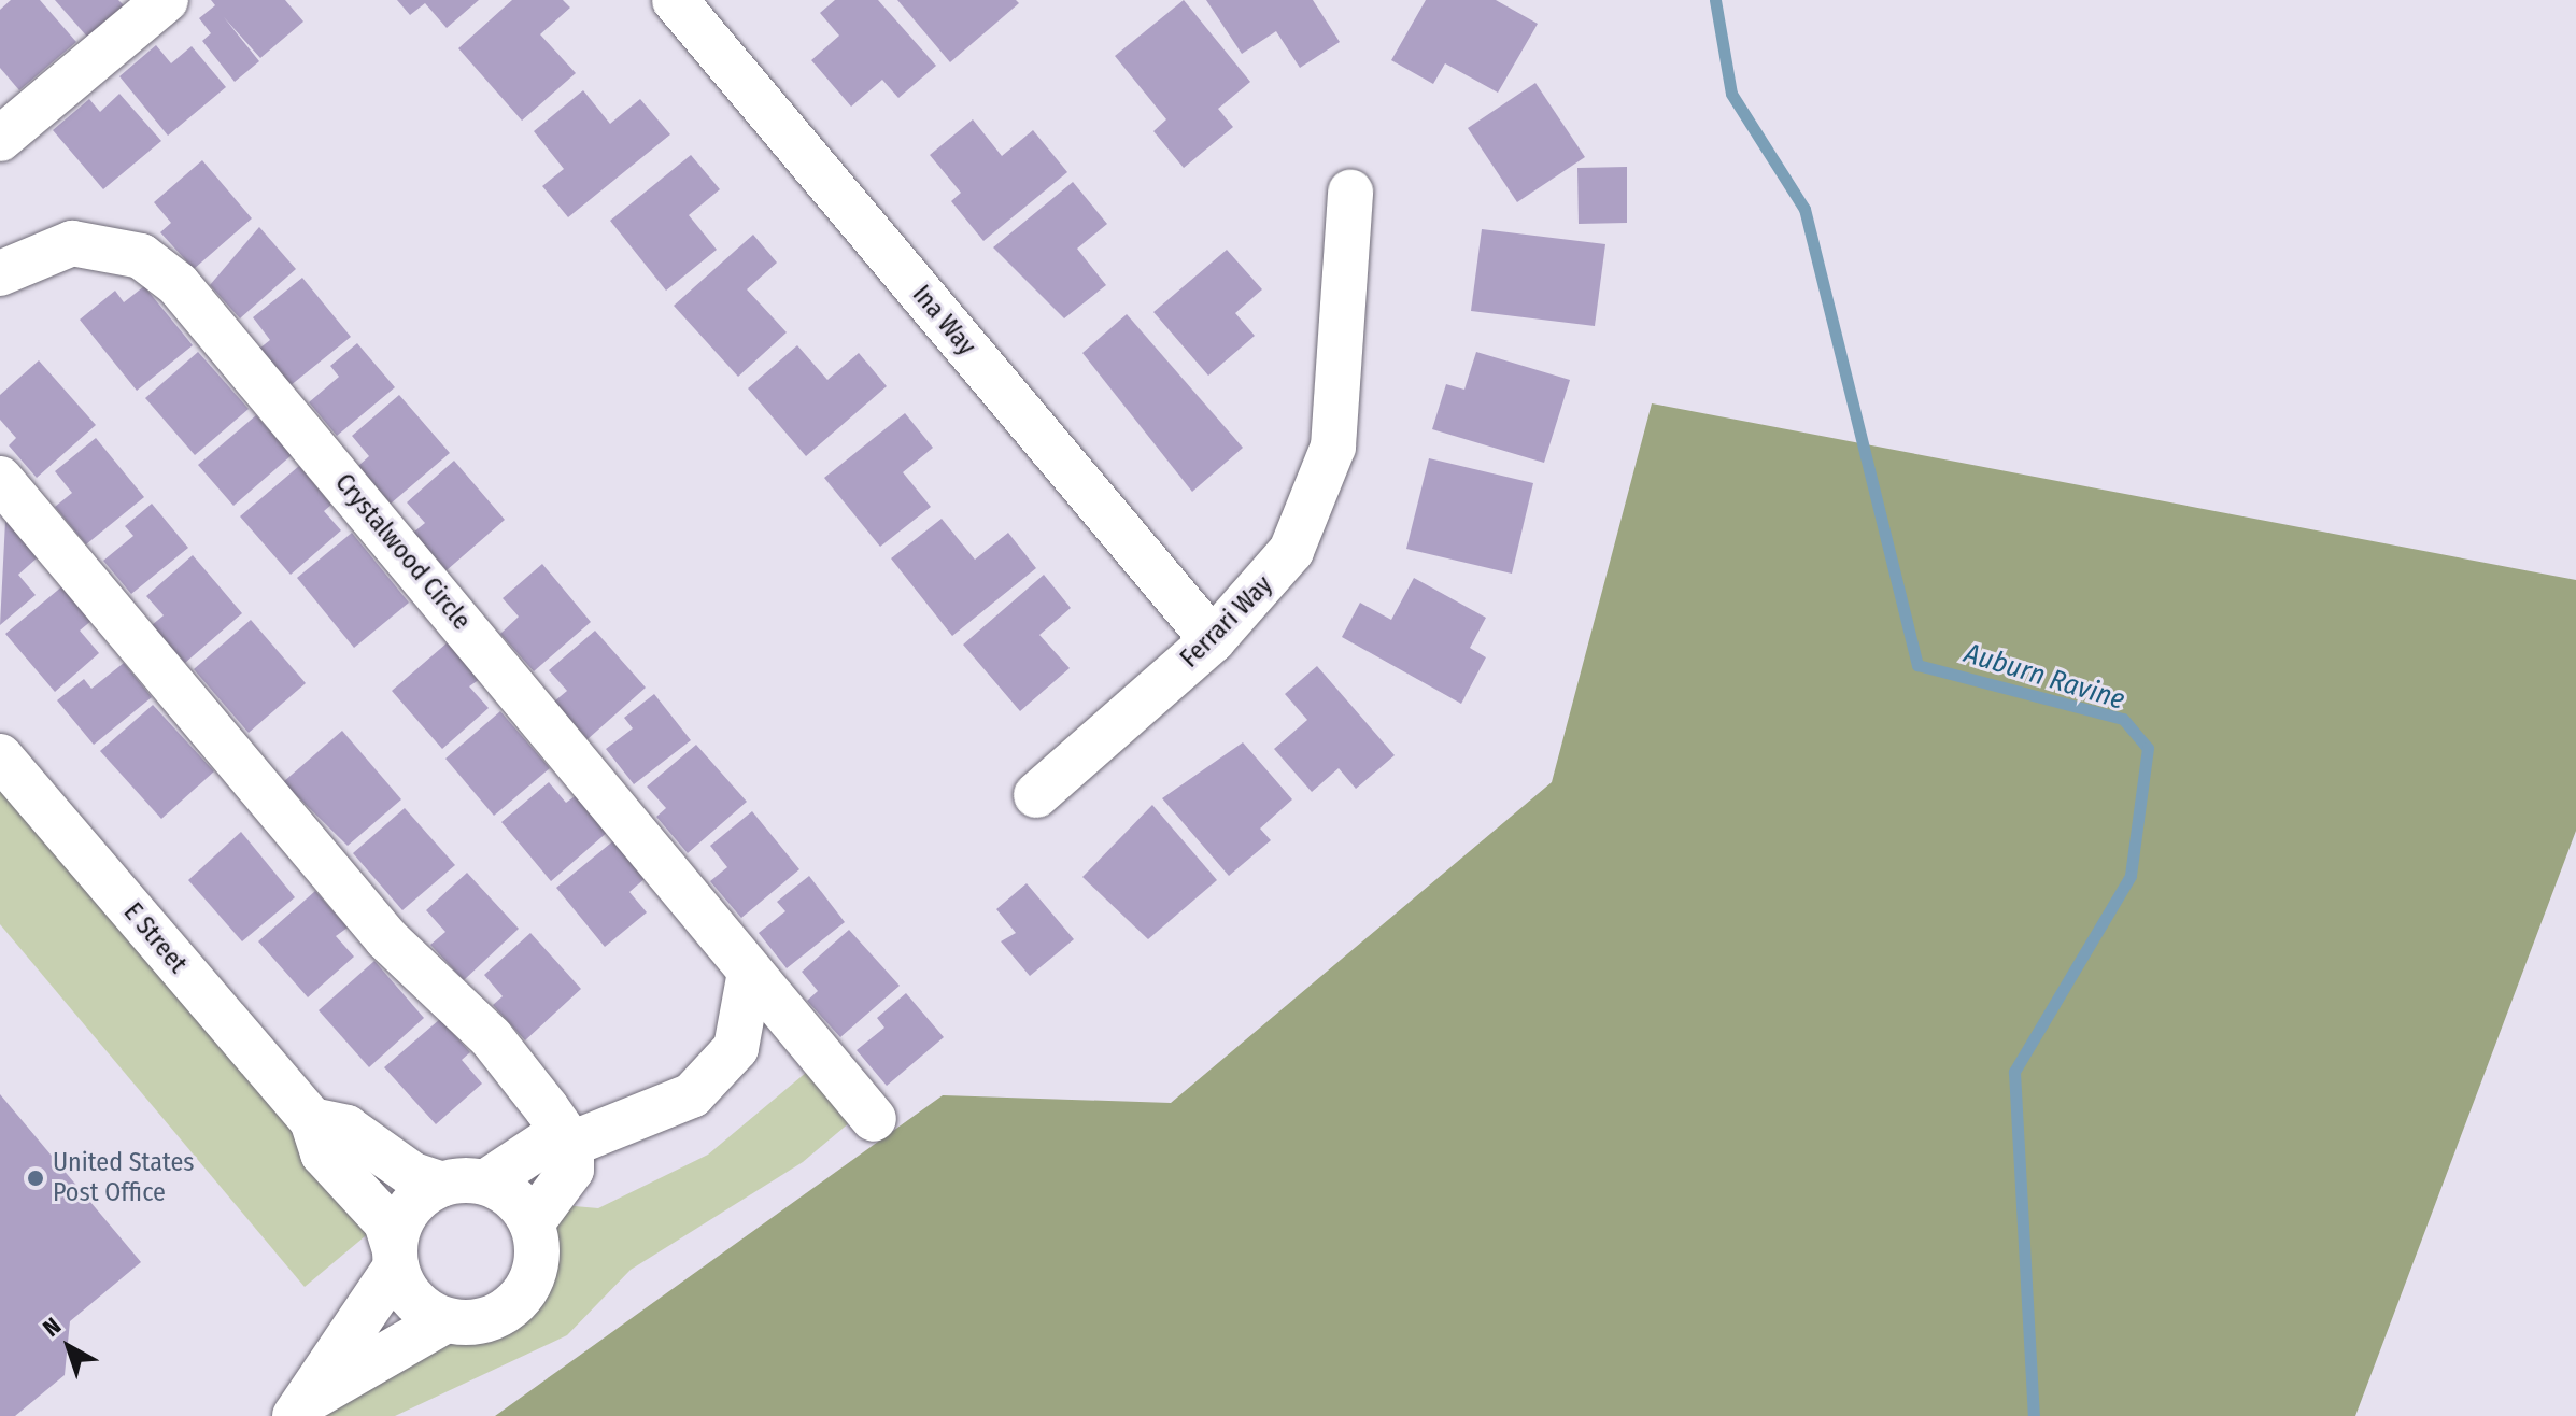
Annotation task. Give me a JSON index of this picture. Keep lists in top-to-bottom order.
{
  "streets": {
    "street": [
      "Ina Way",
      "Crystalwood Circle",
      "Ferrari Way",
      "E Street"
    ]
  },
  "crossings": [
    ["Ina Way", "Ferrari Way"]
  ],
  "water": ["Auburn Ravine"],
  "places": ["United States Post Office"],
  "north": "top left"
}
